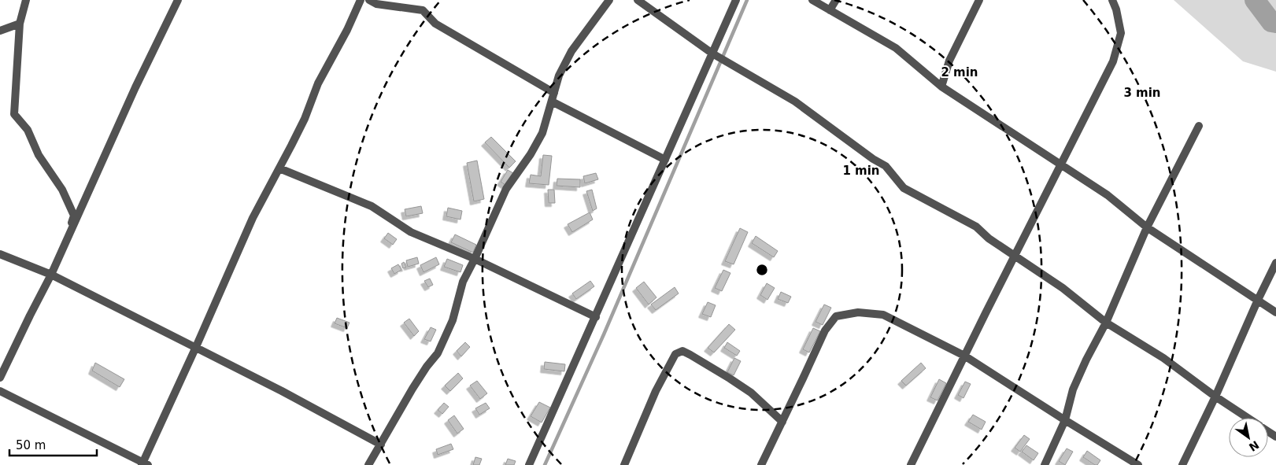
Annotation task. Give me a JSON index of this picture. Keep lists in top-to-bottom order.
{
  "scale_bar": "50 m",
  "north": "bottom right",
  "rings": ["2 min", "3 min", "1 min"]
}
